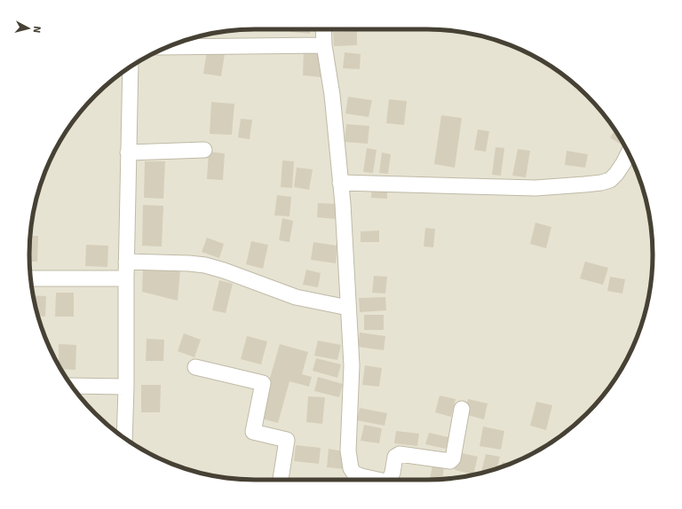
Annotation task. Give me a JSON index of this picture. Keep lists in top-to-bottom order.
{
  "north": "right"
}
